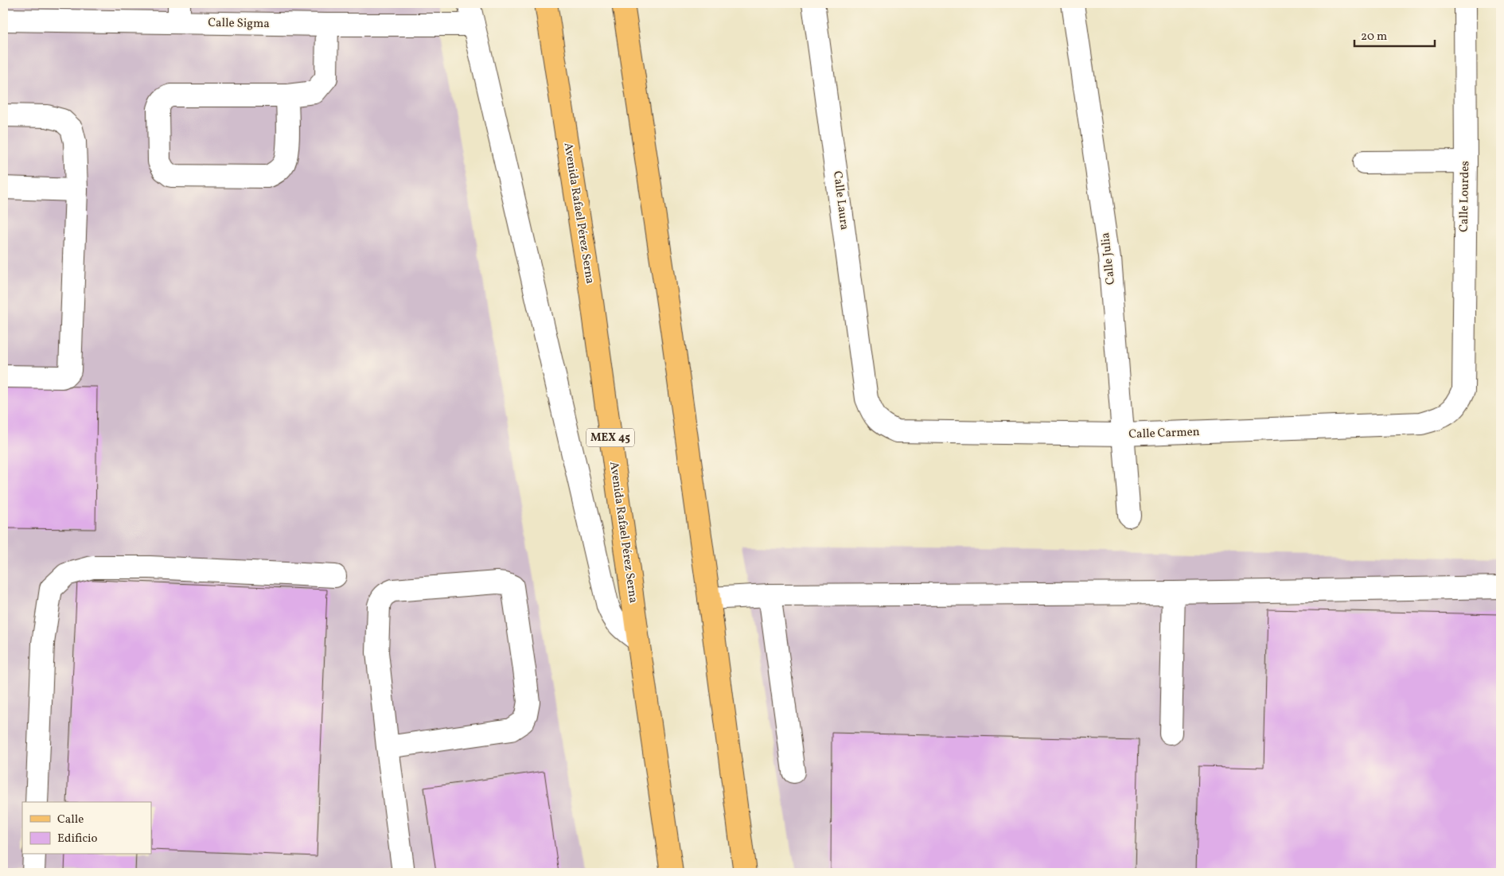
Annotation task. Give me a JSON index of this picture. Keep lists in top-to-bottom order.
{
  "streets": {
    "main road": ["Avenida Rafael Pérez Serna", "MEX 45"],
    "street": [
      "Calle Sigma",
      "Calle Lourdes",
      "Calle Laura",
      "Calle Julia",
      "Calle Carmen"
    ]
  },
  "crossings": [
    ["Calle Lourdes", "Calle Carmen"],
    ["Calle Laura", "Calle Carmen"],
    ["Calle Julia", "Calle Carmen"]
  ],
  "legend": ["Calle", "Edificio"],
  "scale_bar": "20 m"
}
